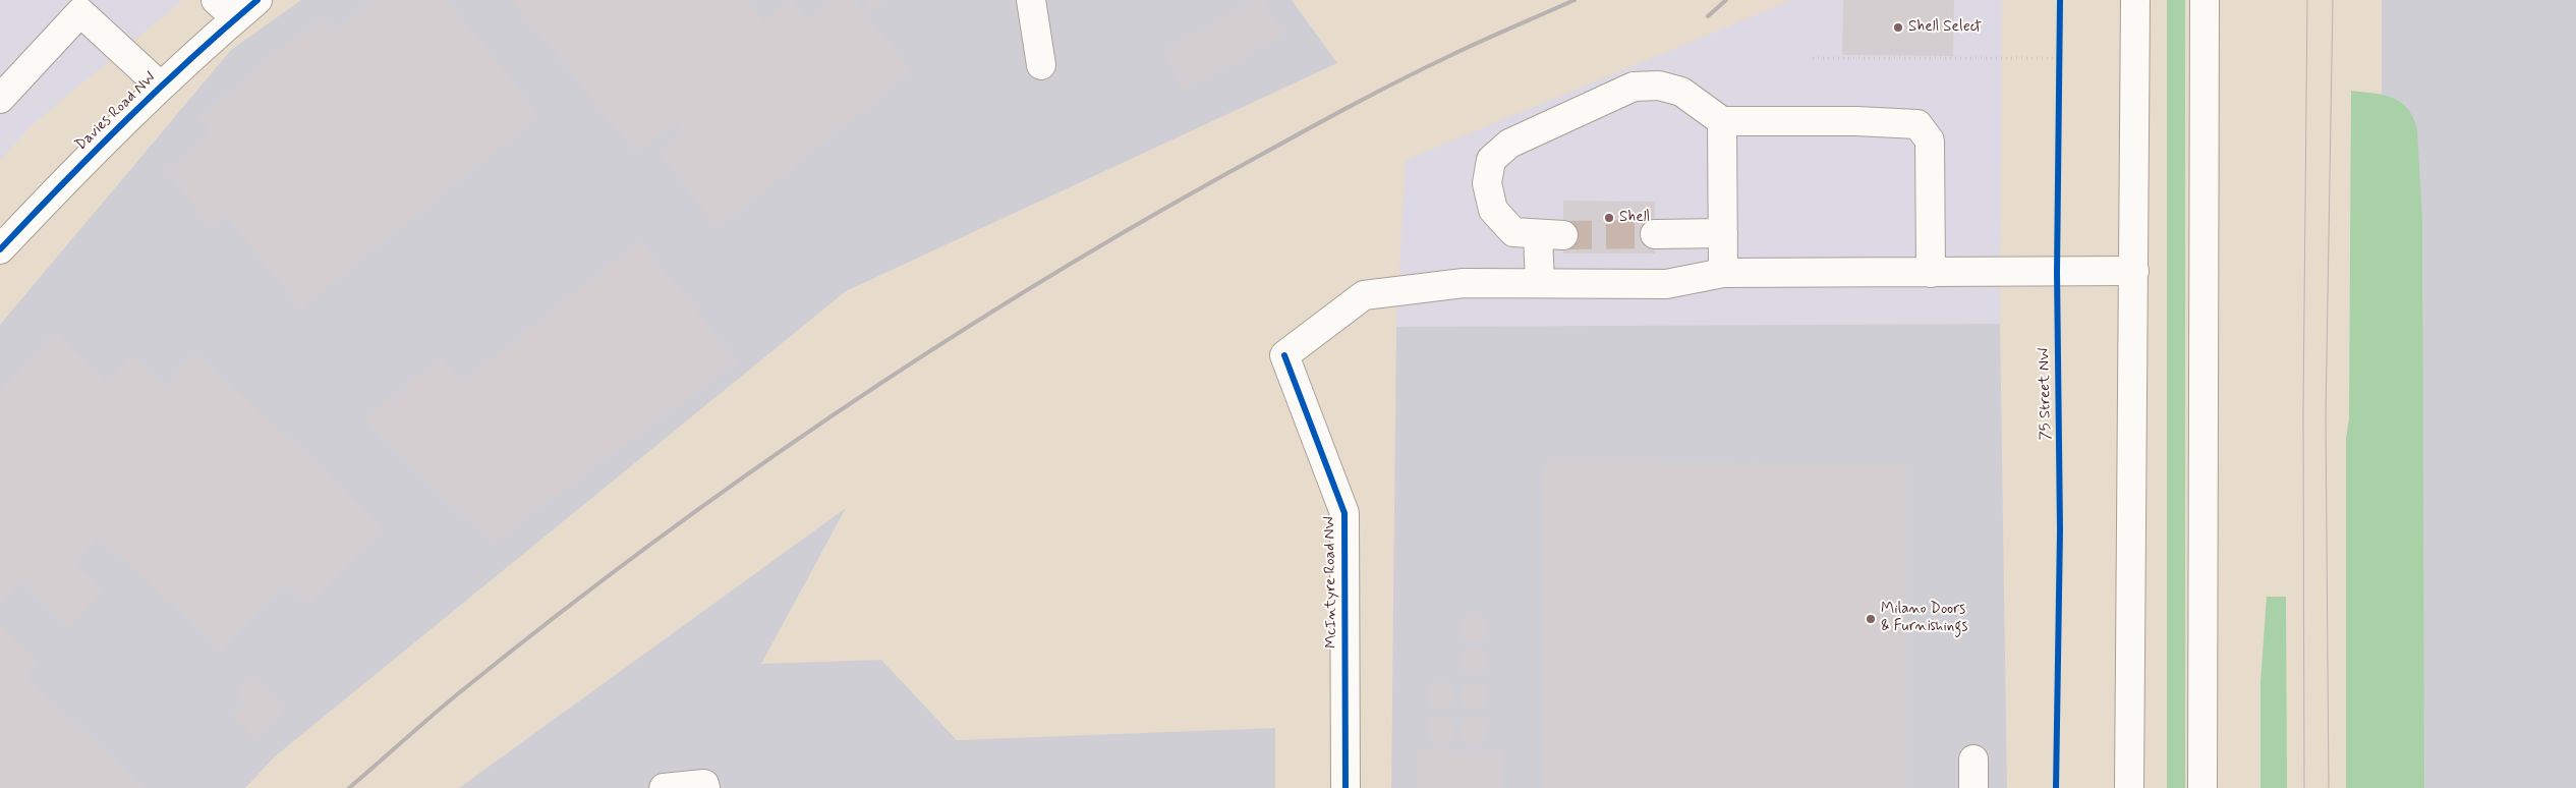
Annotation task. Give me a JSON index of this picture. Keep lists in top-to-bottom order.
{
  "streets": {
    "main road": ["Davies Road NW", "McIntyre Road NW"],
    "cycle path": ["75 Street NW"]
  },
  "places": ["Shell Select", "Shell", "Milano Doors & Furnishings"]
}
